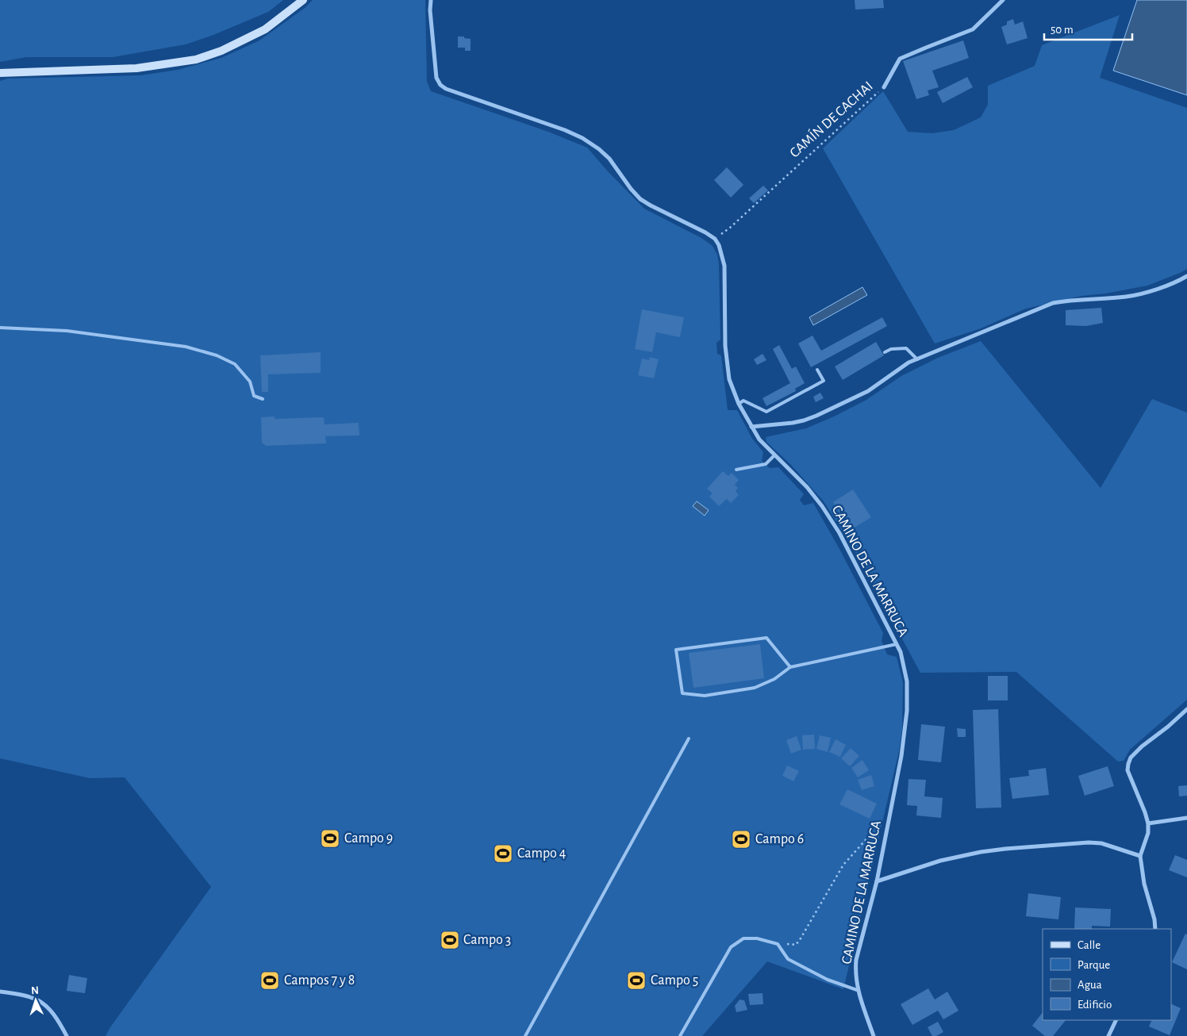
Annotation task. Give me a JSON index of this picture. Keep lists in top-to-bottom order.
{
  "streets": {
    "street": ["CAMÍN DE CACHAI", "CAMINO DE LA MARRUCA"]
  },
  "crossings": [
    ["CAMÍN DE CACHAI", "CAMINO DE LA MARRUCA"]
  ],
  "places": {
    "sports": [
      "Campo 9",
      "Campo 6",
      "Campo 4",
      "Campo 3",
      "Campos 7 y 8",
      "Campo 5"
    ]
  },
  "legend": [
    "Calle",
    "Parque",
    "Agua",
    "Edificio"
  ],
  "scale_bar": "50 m",
  "north": "top"
}
